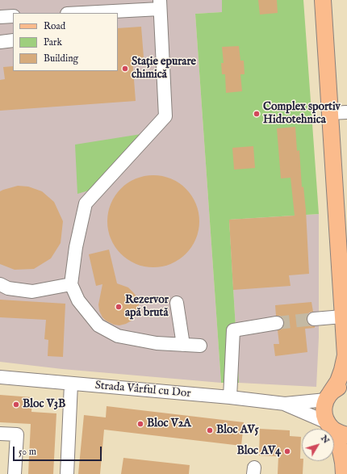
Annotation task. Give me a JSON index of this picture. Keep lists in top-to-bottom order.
{
  "streets": {
    "street": ["Strada Vârful cu Dor"]
  },
  "places": [
    "Stație epurare chimică",
    "Complex sportiv Hidrotehnica",
    "Rezervor apă brută",
    "Bloc V3B",
    "Bloc V2A",
    "Bloc AV5",
    "Bloc AV4"
  ],
  "legend": ["Road", "Park", "Building"],
  "scale_bar": "50 m",
  "north": "top right"
}
